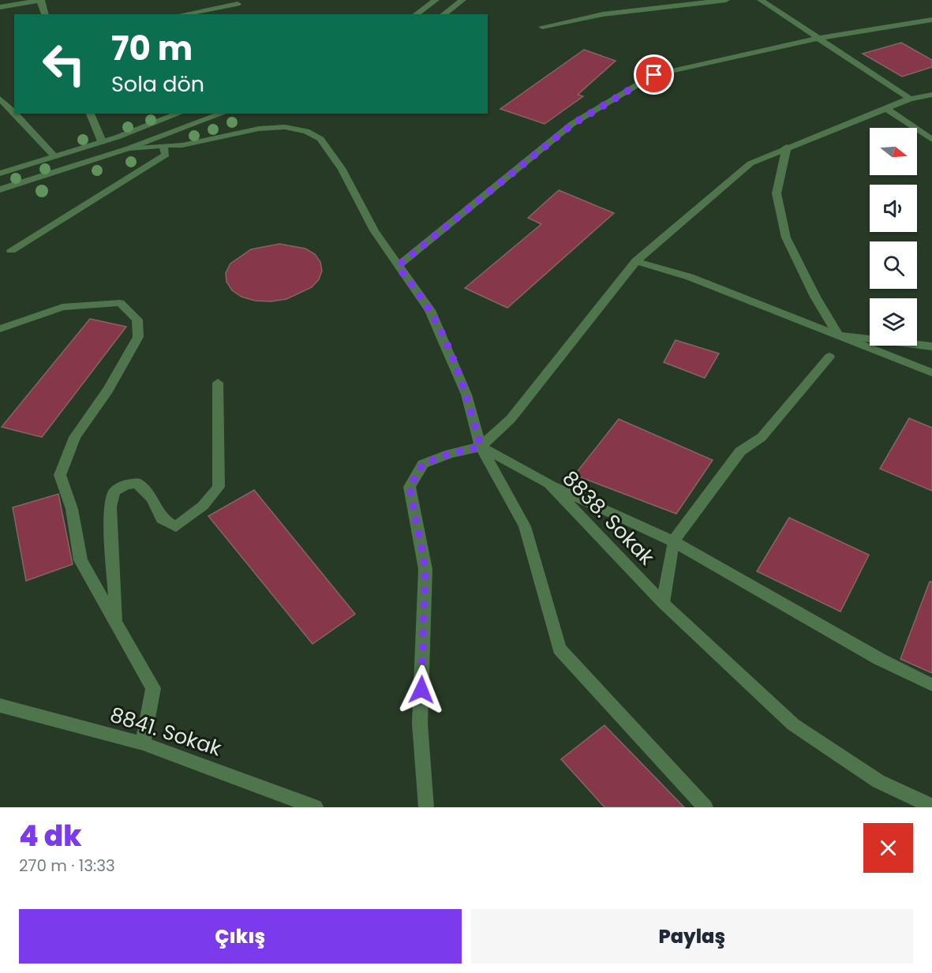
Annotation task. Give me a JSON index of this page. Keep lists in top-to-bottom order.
{
  "streets": {
    "street": ["8838. Sokak", "8841. Sokak"]
  },
  "north": "right",
  "page": {
    "turn": ["70 m", "Sola dön"],
    "heading": ["4 dk", "270 m · 13:33"],
    "buttons": ["Çıkış", "Paylaş"]
  }
}
